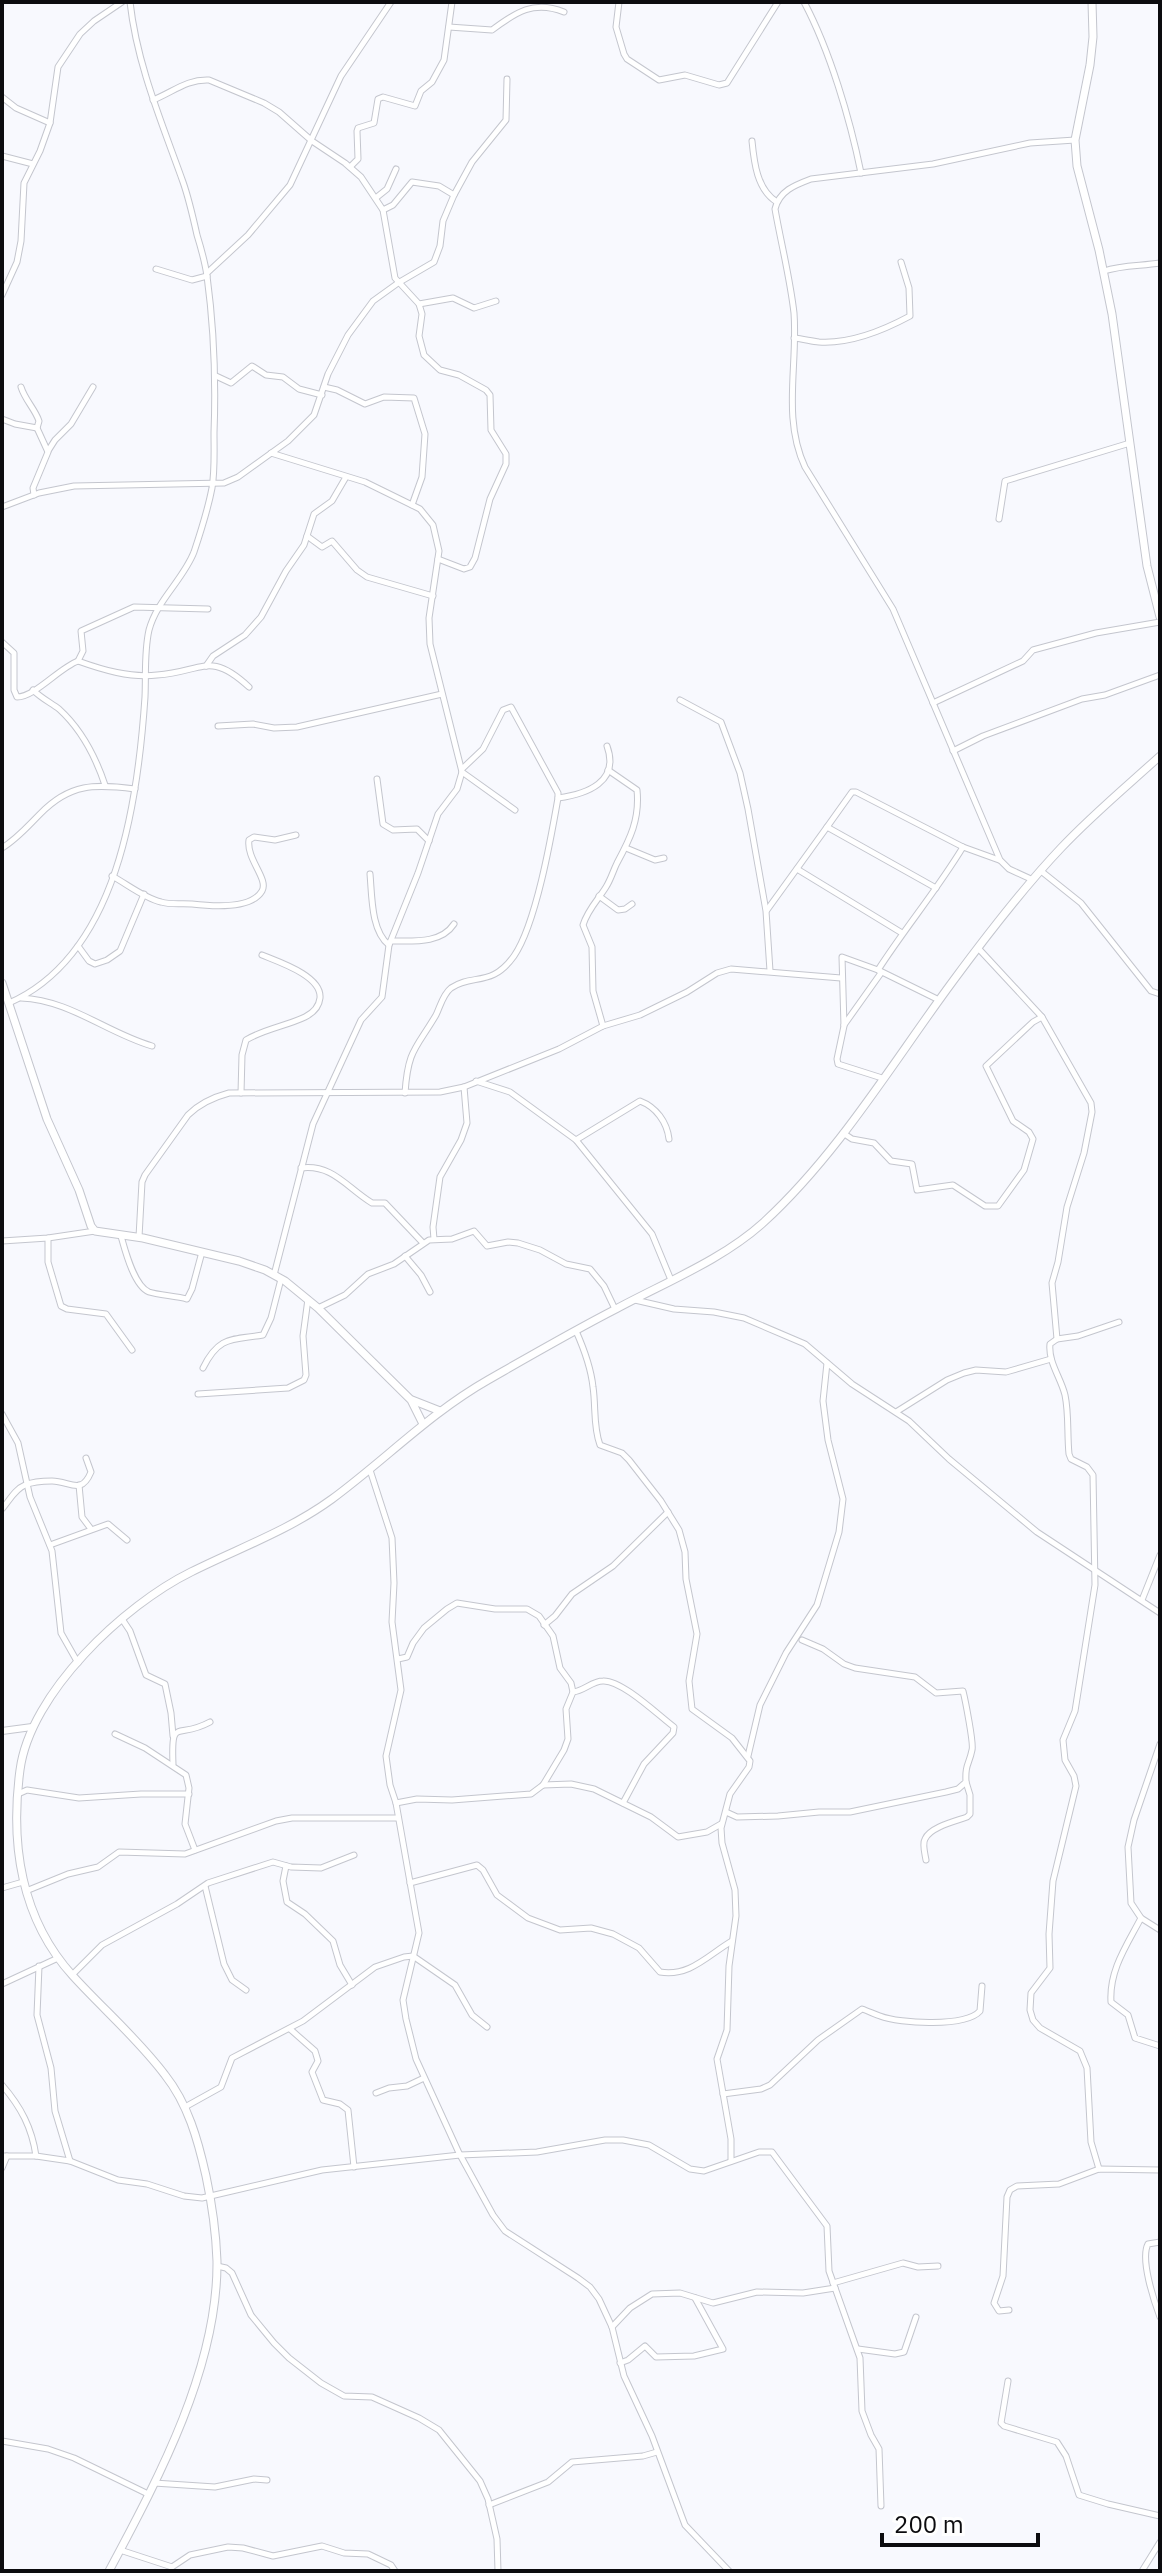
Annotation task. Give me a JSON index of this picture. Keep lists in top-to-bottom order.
{
  "scale_bar": "200 m"
}
